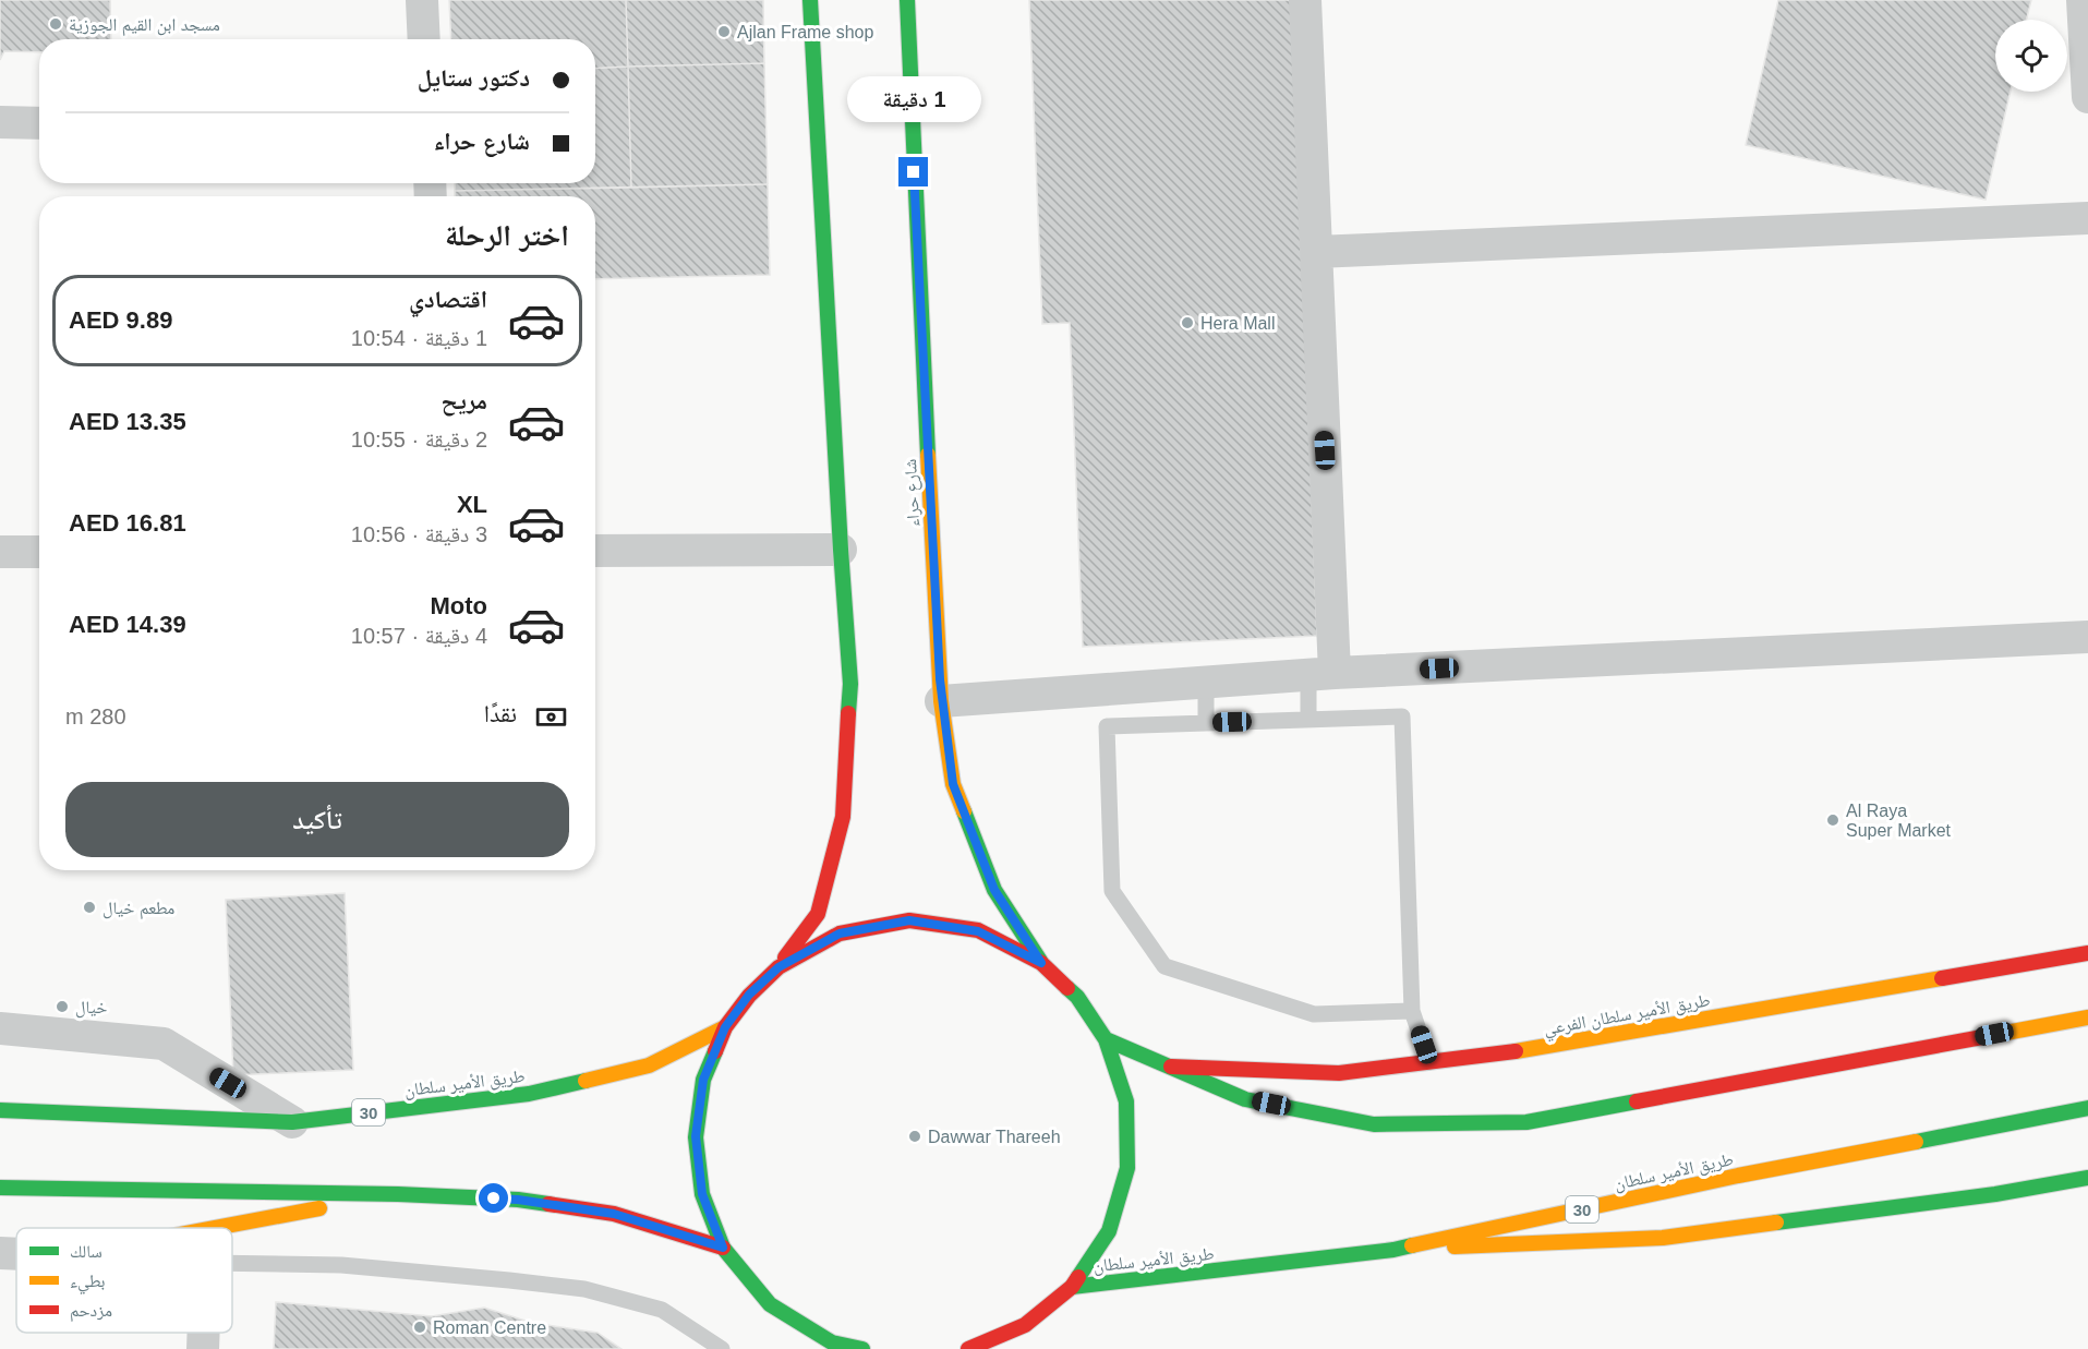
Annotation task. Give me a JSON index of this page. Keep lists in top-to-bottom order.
{
  "streets": {
    "main road": [
      "شارع حراء",
      "طريق الأمير سلطان الفرعي",
      "طريق الأمير سلطان",
      "30"
    ]
  },
  "places": [
    "مسجد ابن القيم الجوزية",
    "Ajlan Frame shop",
    "Hera Mall",
    "Al Raya Super Market",
    "مطعم خيال",
    "خيال",
    "Dawwar Thareeh",
    "Roman Centre"
  ],
  "legend": ["سالك", "بطيء", "مزدحم"],
  "page": {
    "banner": ["دكتور ستايل", "شارع حراء"],
    "bubble": "1 دقيقة",
    "heading": "اختر الرحلة",
    "list": [
      {
        "name": "اقتصادي",
        "note": "1 دقيقة · 10:54",
        "value": "AED 9.89"
      },
      {
        "name": "مريح",
        "note": "2 دقيقة · 10:55",
        "value": "AED 13.35"
      },
      {
        "name": "XL",
        "note": "3 دقيقة · 10:56",
        "value": "AED 16.81"
      },
      {
        "name": "Moto",
        "note": "4 دقيقة · 10:57",
        "value": "AED 14.39"
      }
    ],
    "pay": ["نقدًا", "280 m"],
    "buttons": "تأكيد"
  }
}
